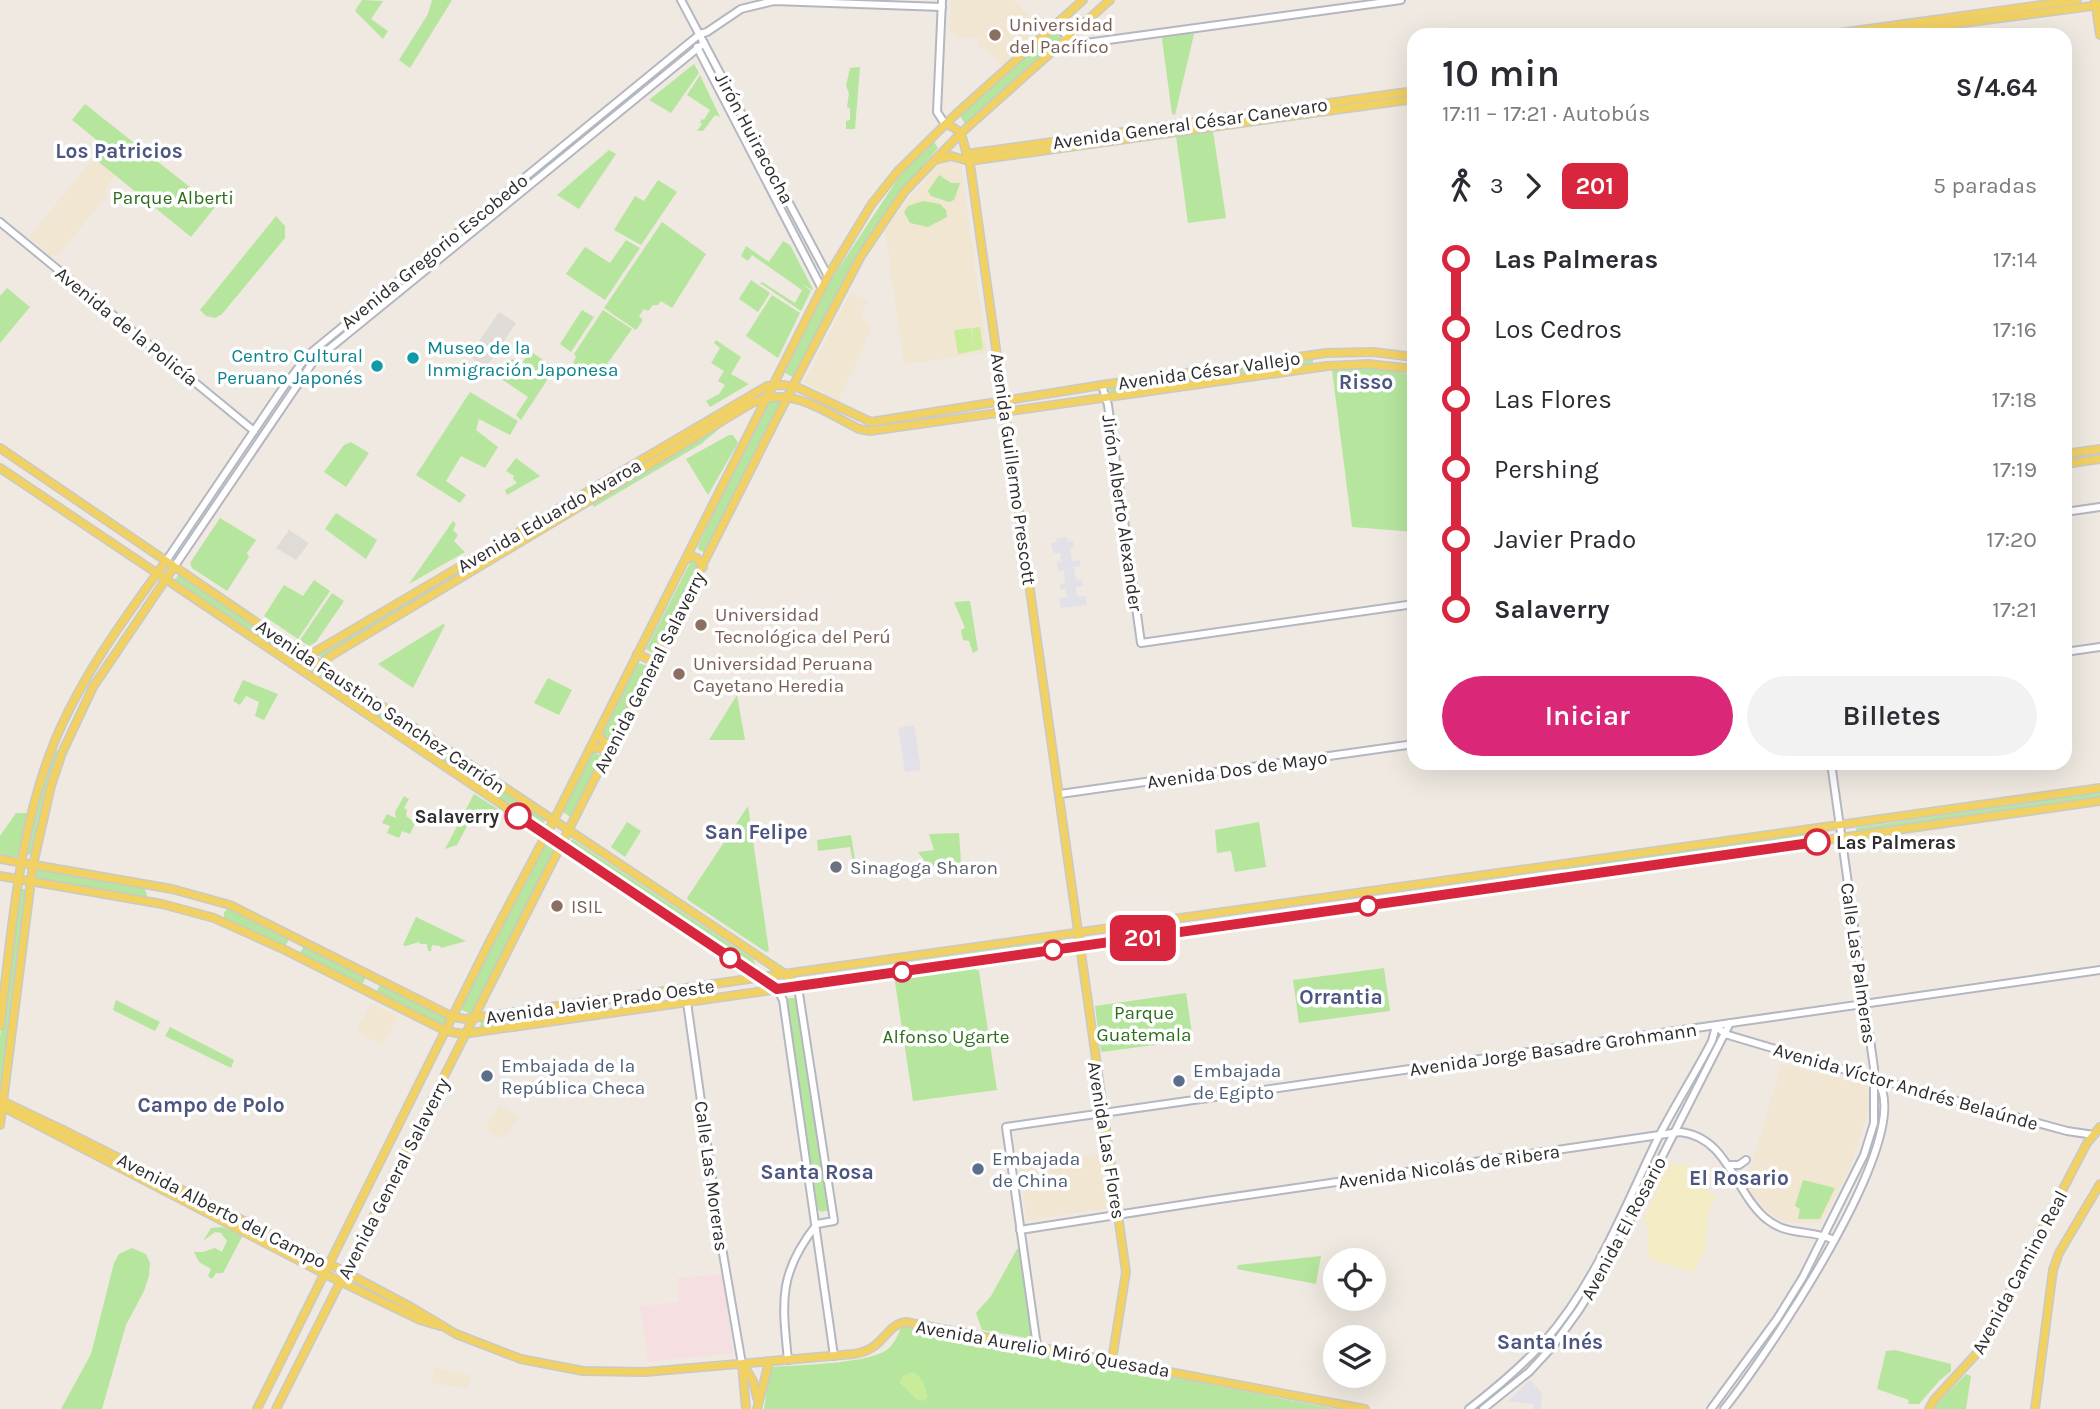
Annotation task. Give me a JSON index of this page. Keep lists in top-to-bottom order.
{
  "streets": {
    "main road": [
      "Avenida General César Canevaro",
      "Avenida Gregorio Escobedo",
      "Avenida César Vallejo",
      "Avenida Guillermo Prescott",
      "Avenida Eduardo Avaroa",
      "Avenida General Salaverry",
      "Avenida Faustino Sanchez Carrión",
      "Avenida Javier Prado Oeste",
      "Avenida Las Flores",
      "Avenida Alberto del Campo",
      "Avenida Camino Real",
      "Avenida Aurelio Miró Quesada"
    ],
    "street": [
      "Jirón Huiracocha",
      "Avenida de la Policía",
      "Jirón Alberto Alexander",
      "Avenida Dos de Mayo",
      "Calle Las Palmeras",
      "Avenida Jorge Basadre Grohmann",
      "Avenida Víctor Andrés Belaúnde",
      "Avenida Nicolás de Ribera",
      "Calle Las Moreras",
      "Avenida El Rosario"
    ]
  },
  "crossings": [
    ["Avenida General César Canevaro", "Avenida Guillermo Prescott"],
    ["Jirón Huiracocha", "Avenida Gregorio Escobedo"],
    ["Jirón Huiracocha", "Avenida General Salaverry"],
    ["Avenida Gregorio Escobedo", "Avenida de la Policía"],
    ["Avenida Gregorio Escobedo", "Avenida Faustino Sanchez Carrión"],
    ["Avenida Gregorio Escobedo", "Avenida Javier Prado Oeste"],
    ["Avenida Gregorio Escobedo", "Avenida Alberto del Campo"],
    ["Avenida César Vallejo", "Avenida Guillermo Prescott"],
    ["Avenida César Vallejo", "Jirón Alberto Alexander"],
    ["Avenida César Vallejo", "Avenida Eduardo Avaroa"],
    ["Avenida César Vallejo", "Avenida General Salaverry"],
    ["Avenida Guillermo Prescott", "Avenida General Salaverry"],
    ["Avenida Guillermo Prescott", "Avenida Dos de Mayo"],
    ["Avenida Guillermo Prescott", "Avenida Las Flores"],
    ["Avenida Eduardo Avaroa", "Avenida General Salaverry"],
    ["Avenida Eduardo Avaroa", "Avenida Faustino Sanchez Carrión"],
    ["Avenida General Salaverry", "Avenida Faustino Sanchez Carrión"],
    ["Avenida General Salaverry", "Avenida Javier Prado Oeste"],
    ["Avenida General Salaverry", "Avenida Alberto del Campo"],
    ["Avenida Faustino Sanchez Carrión", "Avenida Javier Prado Oeste"],
    ["Avenida Dos de Mayo", "Avenida Las Flores"],
    ["Calle Las Palmeras", "Avenida Javier Prado Oeste"],
    ["Calle Las Palmeras", "Avenida Jorge Basadre Grohmann"],
    ["Calle Las Palmeras", "Avenida Víctor Andrés Belaúnde"],
    ["Avenida Javier Prado Oeste", "Avenida Las Flores"],
    ["Avenida Javier Prado Oeste", "Calle Las Moreras"],
    ["Avenida Jorge Basadre Grohmann", "Avenida Víctor Andrés Belaúnde"],
    ["Avenida Jorge Basadre Grohmann", "Avenida Las Flores"],
    ["Avenida Jorge Basadre Grohmann", "Avenida Nicolás de Ribera"],
    ["Avenida Jorge Basadre Grohmann", "Avenida El Rosario"],
    ["Avenida Víctor Andrés Belaúnde", "Avenida El Rosario"],
    ["Avenida Víctor Andrés Belaúnde", "Avenida Camino Real"],
    ["Avenida Las Flores", "Avenida Nicolás de Ribera"],
    ["Avenida Las Flores", "Avenida Aurelio Miró Quesada"],
    ["Avenida Nicolás de Ribera", "Avenida El Rosario"],
    ["Calle Las Moreras", "Avenida Aurelio Miró Quesada"],
    ["Avenida Alberto del Campo", "Avenida Aurelio Miró Quesada"]
  ],
  "districts": [
    "Los Patricios",
    "Risso",
    "San Felipe",
    "Orrantia",
    "Campo de Polo",
    "Santa Rosa",
    "El Rosario",
    "Santa Inés"
  ],
  "parks": ["Parque Alberti", "Parque Guatemala", "Alfonso Ugarte"],
  "places": [
    "Universidad del Pacífico",
    "Museo de la Inmigración Japonesa",
    "Centro Cultural Peruano Japonés",
    "Universidad Tecnológica del Perú",
    "Universidad Peruana Cayetano Heredia",
    "Salaverry",
    "Las Palmeras",
    "Sinagoga Sharon",
    "ISIL",
    "Embajada de la República Checa",
    "Embajada de Egipto",
    "Embajada de China"
  ],
  "lines": ["bus line 201"],
  "page": {
    "on_map": "201",
    "heading": ["10 min", "17:11 – 17:21 · Autobús", "S/4.64"],
    "legs": ["3", "201", "5 paradas"],
    "list": [
      {
        "name": "Las Palmeras",
        "value": "17:14"
      },
      {
        "name": "Los Cedros",
        "value": "17:16"
      },
      {
        "name": "Las Flores",
        "value": "17:18"
      },
      {
        "name": "Pershing",
        "value": "17:19"
      },
      {
        "name": "Javier Prado",
        "value": "17:20"
      },
      {
        "name": "Salaverry",
        "value": "17:21"
      }
    ],
    "buttons": ["Iniciar", "Billetes"]
  }
}
